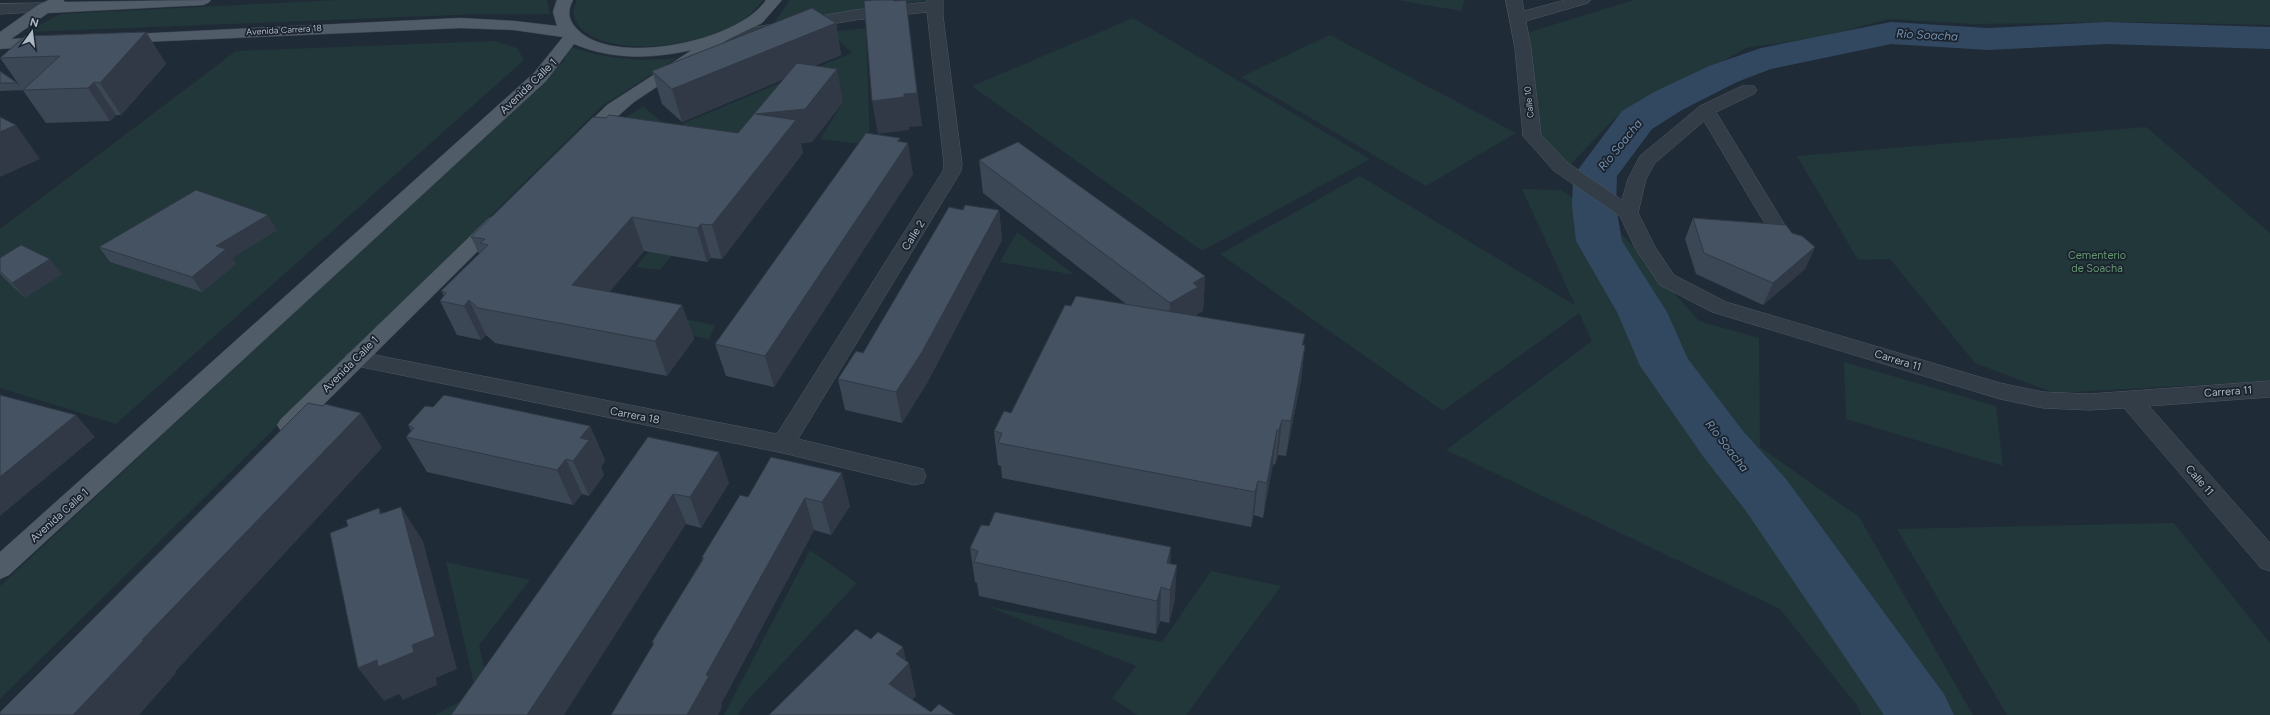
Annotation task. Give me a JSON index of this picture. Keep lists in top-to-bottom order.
{
  "streets": {
    "main road": ["Avenida Carrera 18", "Avenida Calle 1"],
    "street": [
      "Calle 10",
      "Calle 2",
      "Carrera 11",
      "Carrera 18",
      "Calle 11"
    ]
  },
  "crossings": [
    ["Avenida Carrera 18", "Avenida Calle 1"],
    ["Avenida Carrera 18", "Calle 2"],
    ["Avenida Calle 1", "Carrera 18"],
    ["Calle 10", "Carrera 11"],
    ["Calle 2", "Carrera 18"],
    ["Carrera 11", "Calle 11"]
  ],
  "water": ["Río Soacha"],
  "parks": ["Cementerio de Soacha"],
  "north": "top"
}
